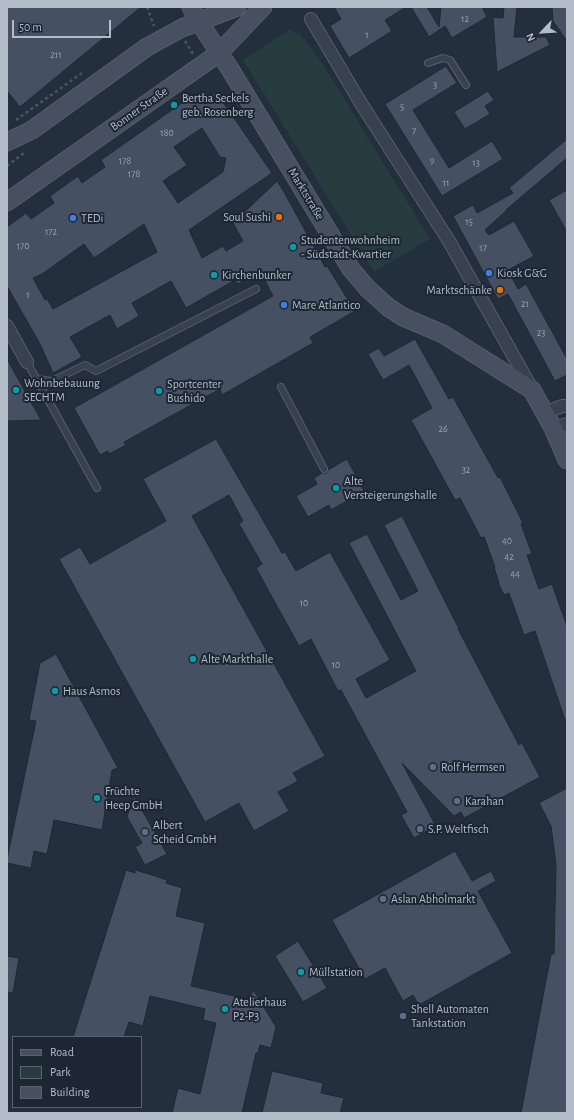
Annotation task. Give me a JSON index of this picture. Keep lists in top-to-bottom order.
{
  "streets": {
    "main road": ["Bonner Straße", "Marktstraße"]
  },
  "crossings": [
    ["Bonner Straße", "Marktstraße"]
  ],
  "places": [
    "Bertha Seckels geb. Rosenberg",
    "Soul Sushi",
    "TEDi",
    "Studentenwohnheim - Südstadt-Kwartier",
    "Kiosk G&G",
    "Kirchenbunker",
    "Marktschänke",
    "Mare Atlantico",
    "Wohnbebauung SECHTM",
    "Sportcenter Bushido",
    "Alte Versteigerungshalle",
    "Alte Markthalle",
    "Haus Asmos",
    "Rolf Hermsen",
    "Früchte Heep GmbH",
    "Karahan",
    "S.P. Weltfisch",
    "Albert Scheid GmbH",
    "Aslan Abholmarkt",
    "Müllstation",
    "Atelierhaus P2-P3",
    "Shell Automaten Tankstation"
  ],
  "house_numbers": [
    "12",
    "1",
    "211",
    "3",
    "5",
    "7",
    "180",
    "9",
    "178",
    "13",
    "178",
    "11",
    "15",
    "172",
    "170",
    "17",
    "1",
    "21",
    "23",
    "26",
    "32",
    "40",
    "42",
    "44",
    "10",
    "10"
  ],
  "legend": ["Road", "Park", "Building"],
  "scale_bar": "50 m",
  "north": "bottom left"
}
